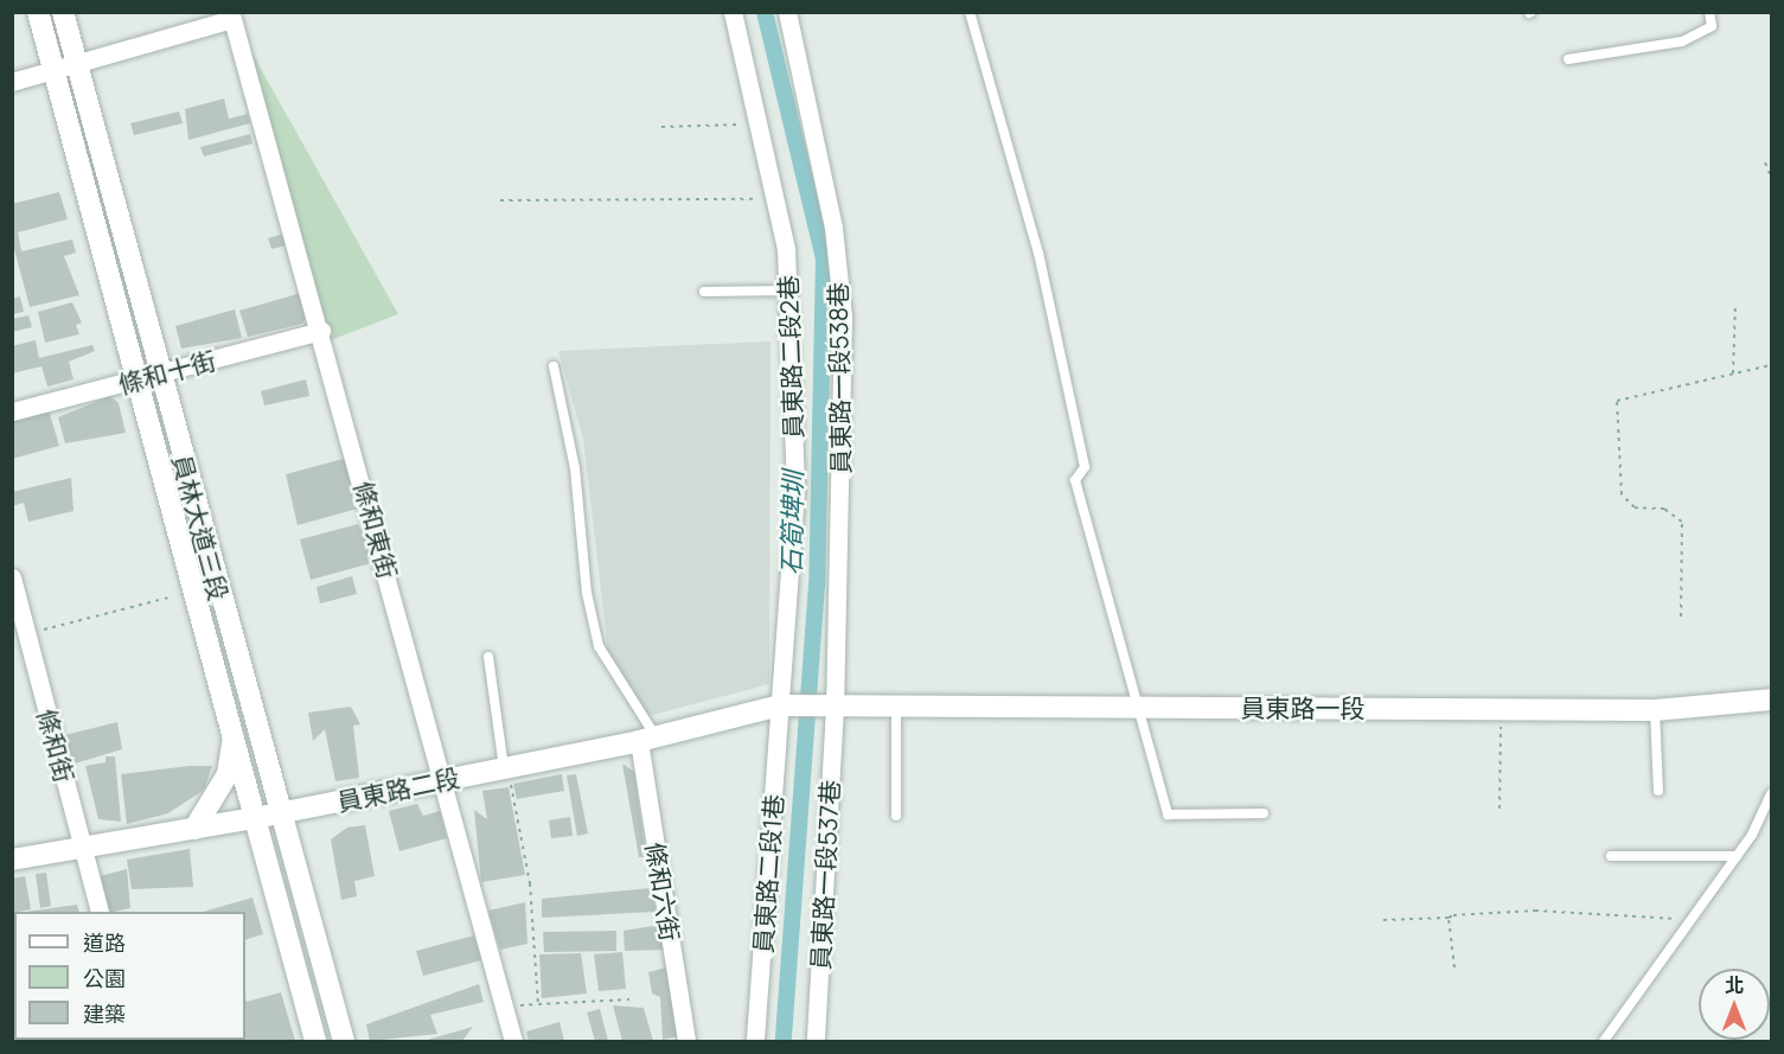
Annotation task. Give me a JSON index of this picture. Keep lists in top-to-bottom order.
{
  "streets": {
    "main road": ["員林大道三段", "員東路一段", "員東路二段"],
    "street": [
      "員東路二段2巷",
      "條和十街",
      "員東路一段538巷",
      "條和東街",
      "條和街",
      "員東路二段1巷",
      "員東路一段537巷",
      "條和六街"
    ]
  },
  "crossings": [
    ["員東路二段2巷", "員東路一段"],
    ["員東路二段2巷", "員東路二段"],
    ["員東路二段2巷", "員東路二段1巷"],
    ["條和十街", "員林大道三段"],
    ["條和十街", "條和東街"],
    ["員東路一段538巷", "員東路一段"],
    ["員東路一段538巷", "員東路一段537巷"],
    ["員林大道三段", "條和東街"],
    ["員林大道三段", "員東路二段"],
    ["條和東街", "員東路二段"],
    ["員東路一段", "員東路二段"],
    ["員東路一段", "員東路二段1巷"],
    ["員東路一段", "員東路一段537巷"],
    ["條和街", "員東路二段"],
    ["員東路二段", "員東路二段1巷"],
    ["員東路二段", "條和六街"]
  ],
  "water": ["石筍埤圳"],
  "legend": ["道路", "公園", "建築"],
  "north": "top"
}
